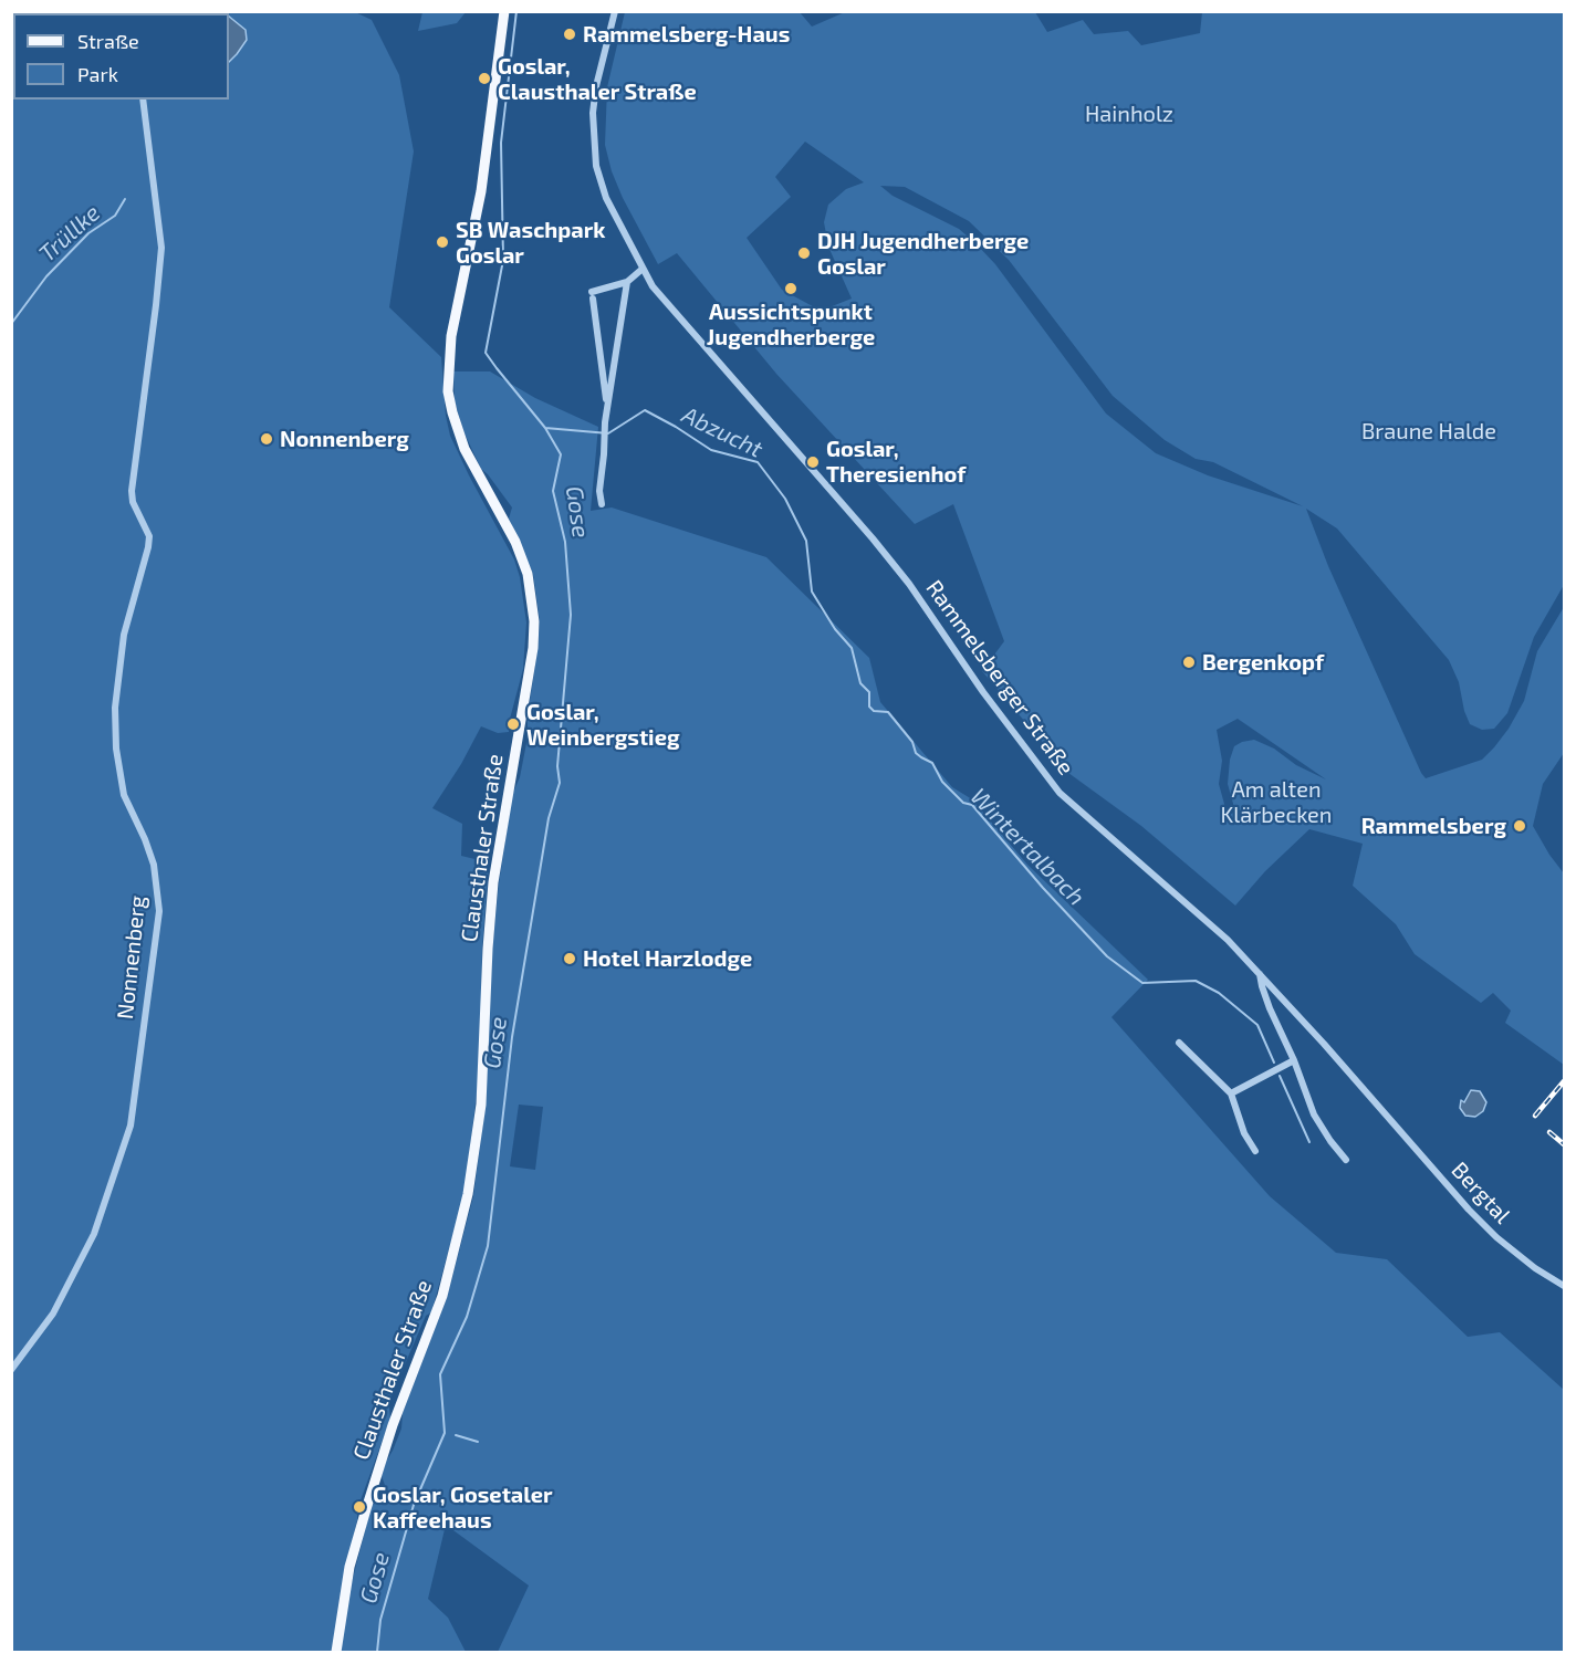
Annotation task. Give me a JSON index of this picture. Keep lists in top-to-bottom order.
{
  "streets": {
    "main road": ["Clausthaler Straße"],
    "street": ["Rammelsberger Straße", "Nonnenberg", "Bergtal"]
  },
  "crossings": [
    ["Rammelsberger Straße", "Bergtal"]
  ],
  "water": [
    "Trüllke",
    "Abzucht",
    "Gose",
    "Wintertalbach"
  ],
  "parks": ["Hainholz", "Braune Halde", "Am alten Klärbecken"],
  "places": [
    "Rammelsberg-Haus",
    "Goslar, Clausthaler Straße",
    "SB Waschpark Goslar",
    "DJH Jugendherberge Goslar",
    "Aussichtspunkt Jugendherberge",
    "Nonnenberg",
    "Goslar, Theresienhof",
    "Bergenkopf",
    "Goslar, Weinbergstieg",
    "Rammelsberg",
    "Hotel Harzlodge",
    "Goslar, Gosetaler Kaffeehaus"
  ],
  "legend": ["Straße", "Park"]
}
